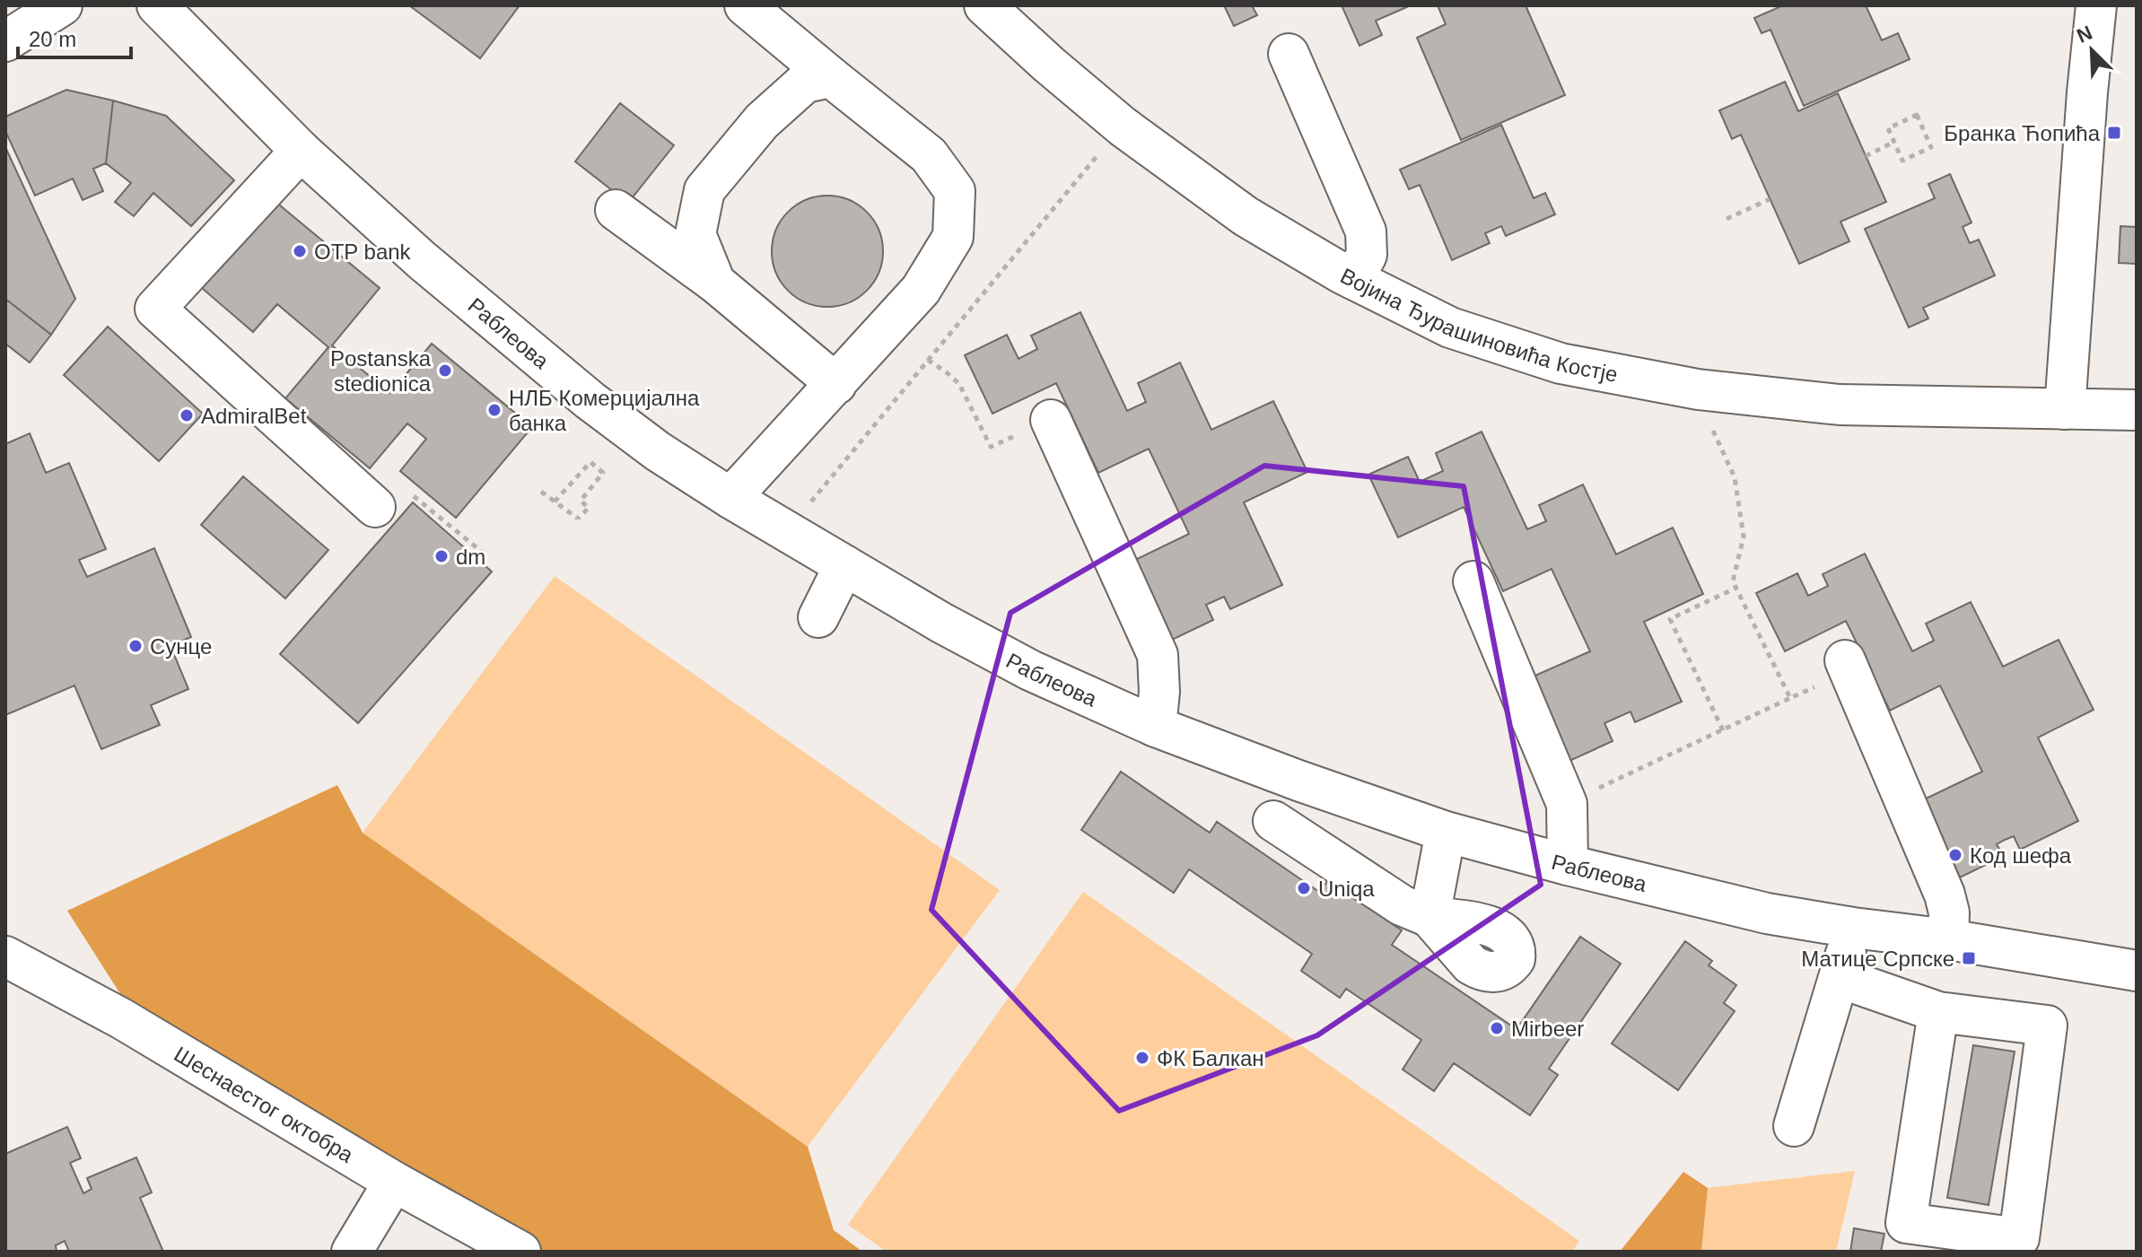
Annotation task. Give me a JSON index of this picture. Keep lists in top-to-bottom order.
{
  "streets": {
    "street": ["Војина Ђурашиновића Костје", "Раблеова", "Шеснаестог октобра"]
  },
  "places": {
    "transit": ["Бранка Ћопића", "Матице Српске"],
    "other": [
      "OTP bank",
      "Postanska stedionica",
      "НЛБ Комерцијална банка",
      "AdmiralBet",
      "dm",
      "Сунце",
      "Код шефа",
      "Uniqa",
      "Mirbeer",
      "ФК Балкан"
    ]
  },
  "scale_bar": "20 m",
  "north": "top left"
}
